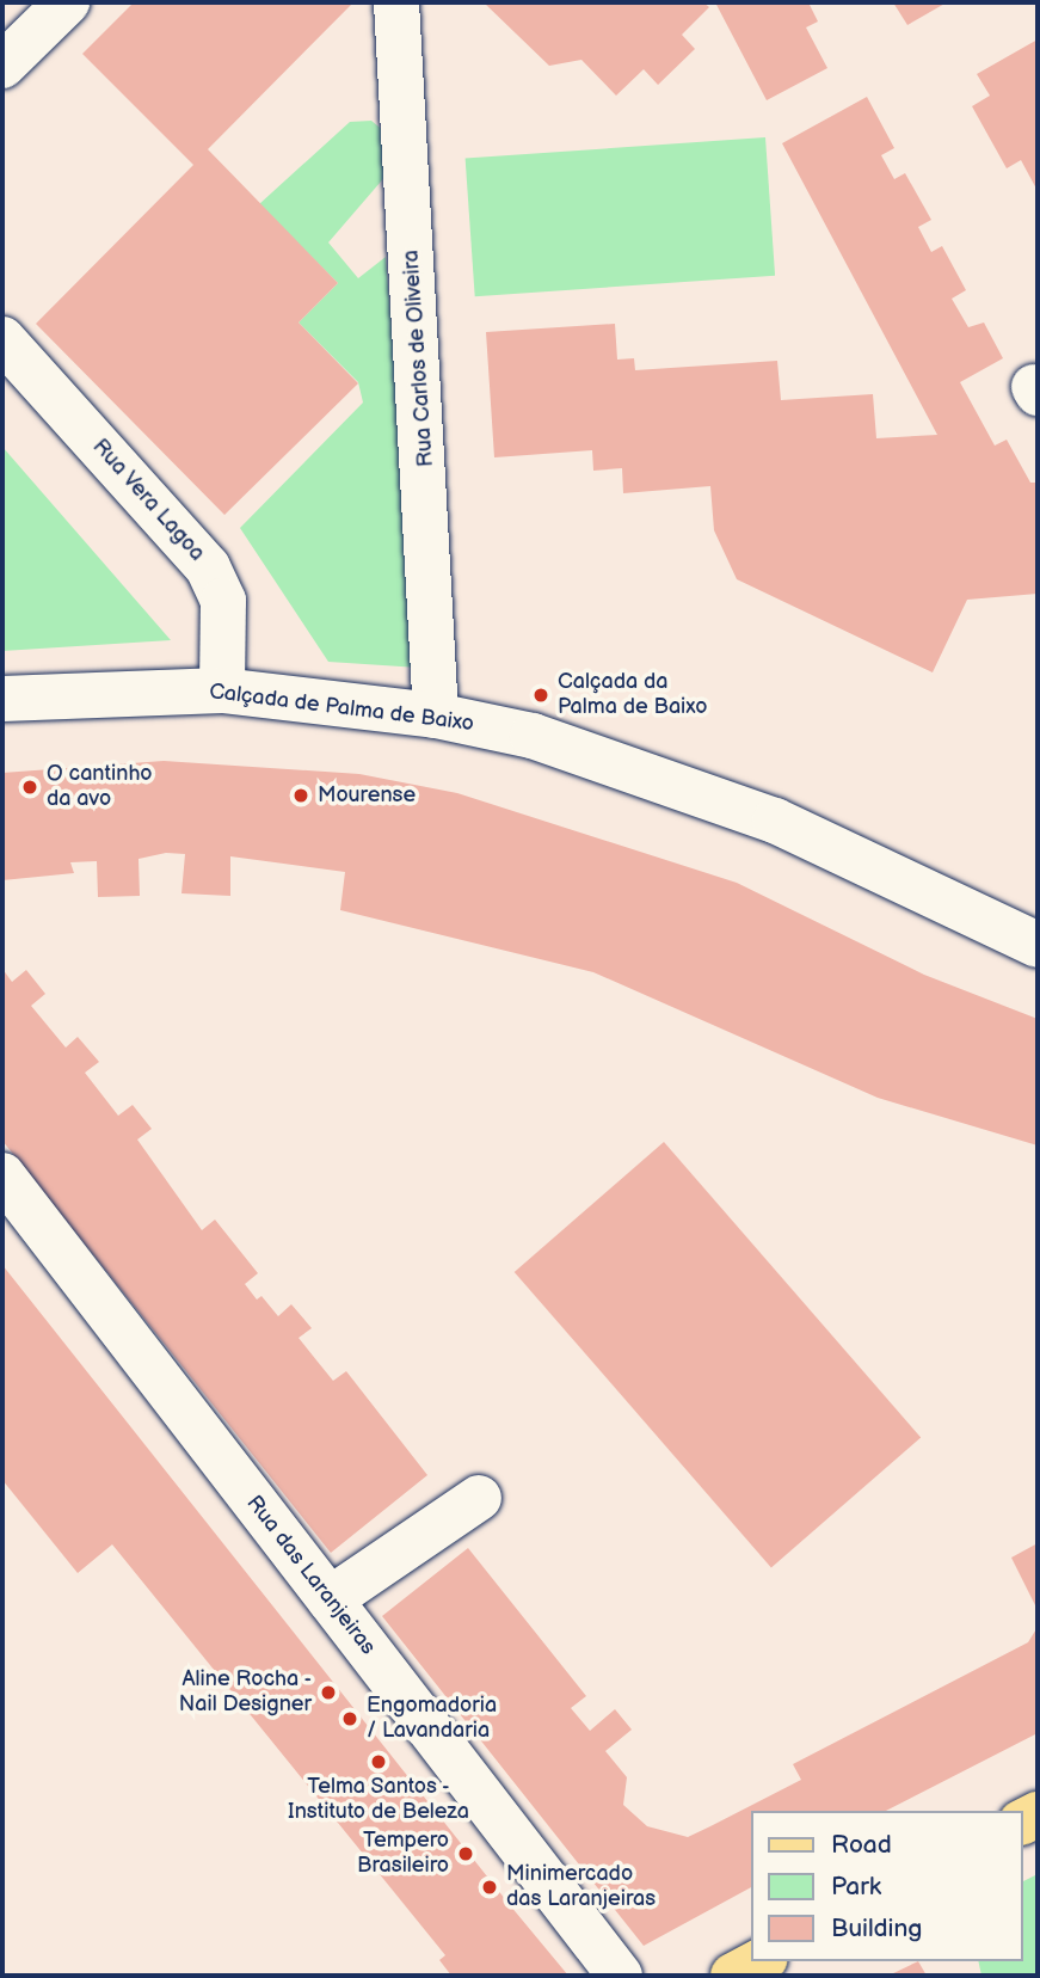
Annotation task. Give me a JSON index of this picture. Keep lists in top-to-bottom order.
{
  "streets": {
    "street": [
      "Rua Carlos de Oliveira",
      "Rua Vera Lagoa",
      "Calçada de Palma de Baixo",
      "Rua das Laranjeiras"
    ]
  },
  "crossings": [
    ["Rua Carlos de Oliveira", "Calçada de Palma de Baixo"],
    ["Rua Vera Lagoa", "Calçada de Palma de Baixo"]
  ],
  "places": [
    "Calçada da Palma de Baixo",
    "O cantinho da avo",
    "Mourense",
    "Aline Rocha - Nail Designer",
    "Engomadoria / Lavandaria",
    "Telma Santos - Instituto de Beleza",
    "Tempero Brasileiro",
    "Minimercado das Laranjeiras"
  ],
  "legend": ["Road", "Park", "Building"]
}
